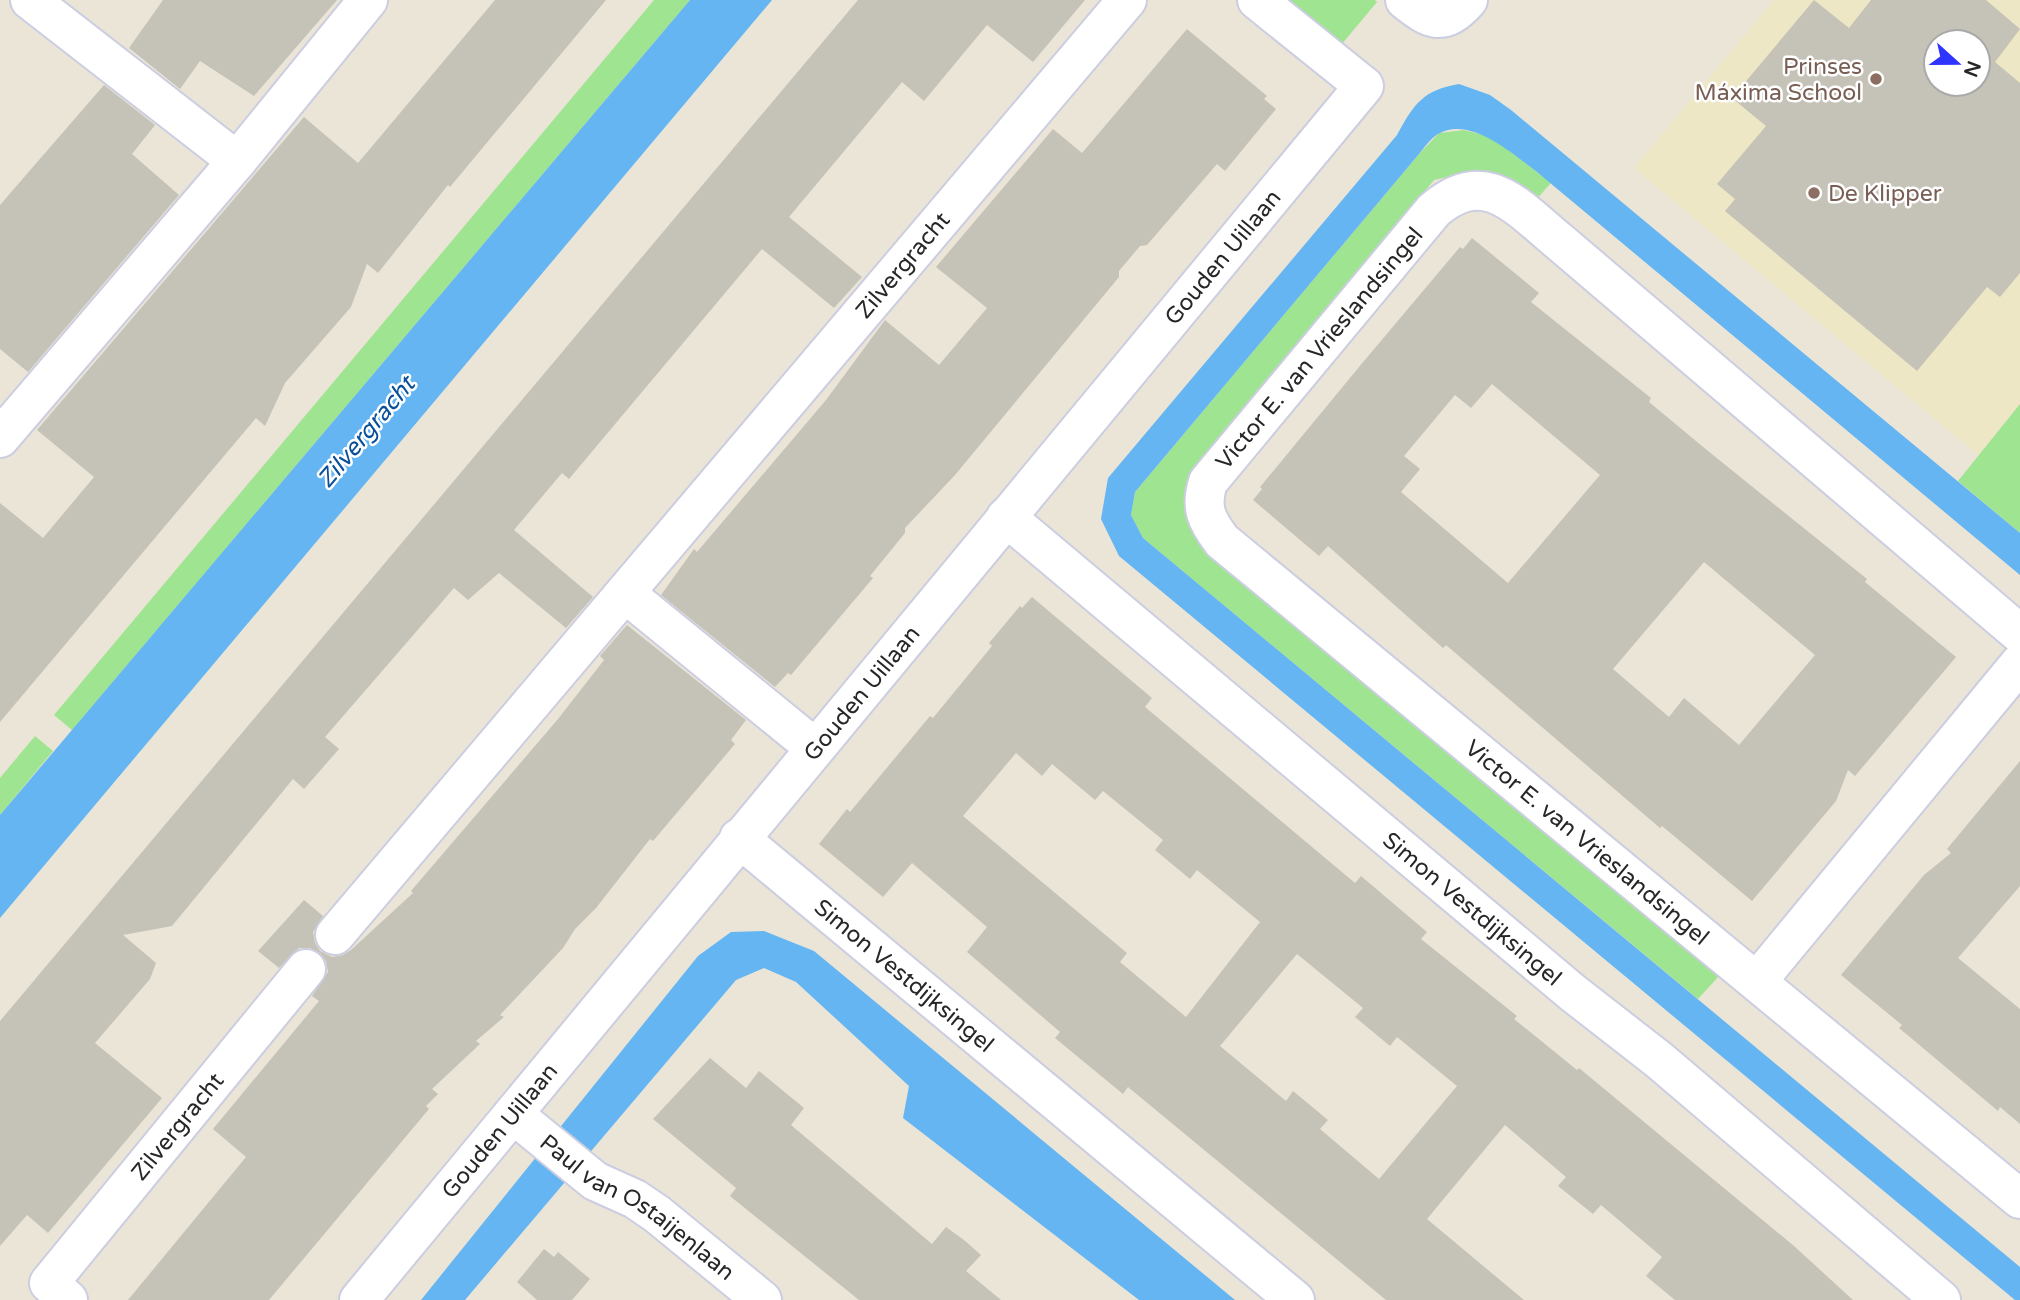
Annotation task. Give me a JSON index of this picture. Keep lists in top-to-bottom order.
{
  "streets": {
    "street": [
      "Gouden Uillaan",
      "Zilvergracht",
      "Victor E. van Vrieslandsingel",
      "Simon Vestdijksingel",
      "Paul van Ostaijenlaan"
    ]
  },
  "crossings": [
    ["Gouden Uillaan", "Simon Vestdijksingel"],
    ["Gouden Uillaan", "Paul van Ostaijenlaan"]
  ],
  "water": ["Zilvergracht"],
  "places": ["Prinses Máxima School", "De Klipper"],
  "north": "right"
}
